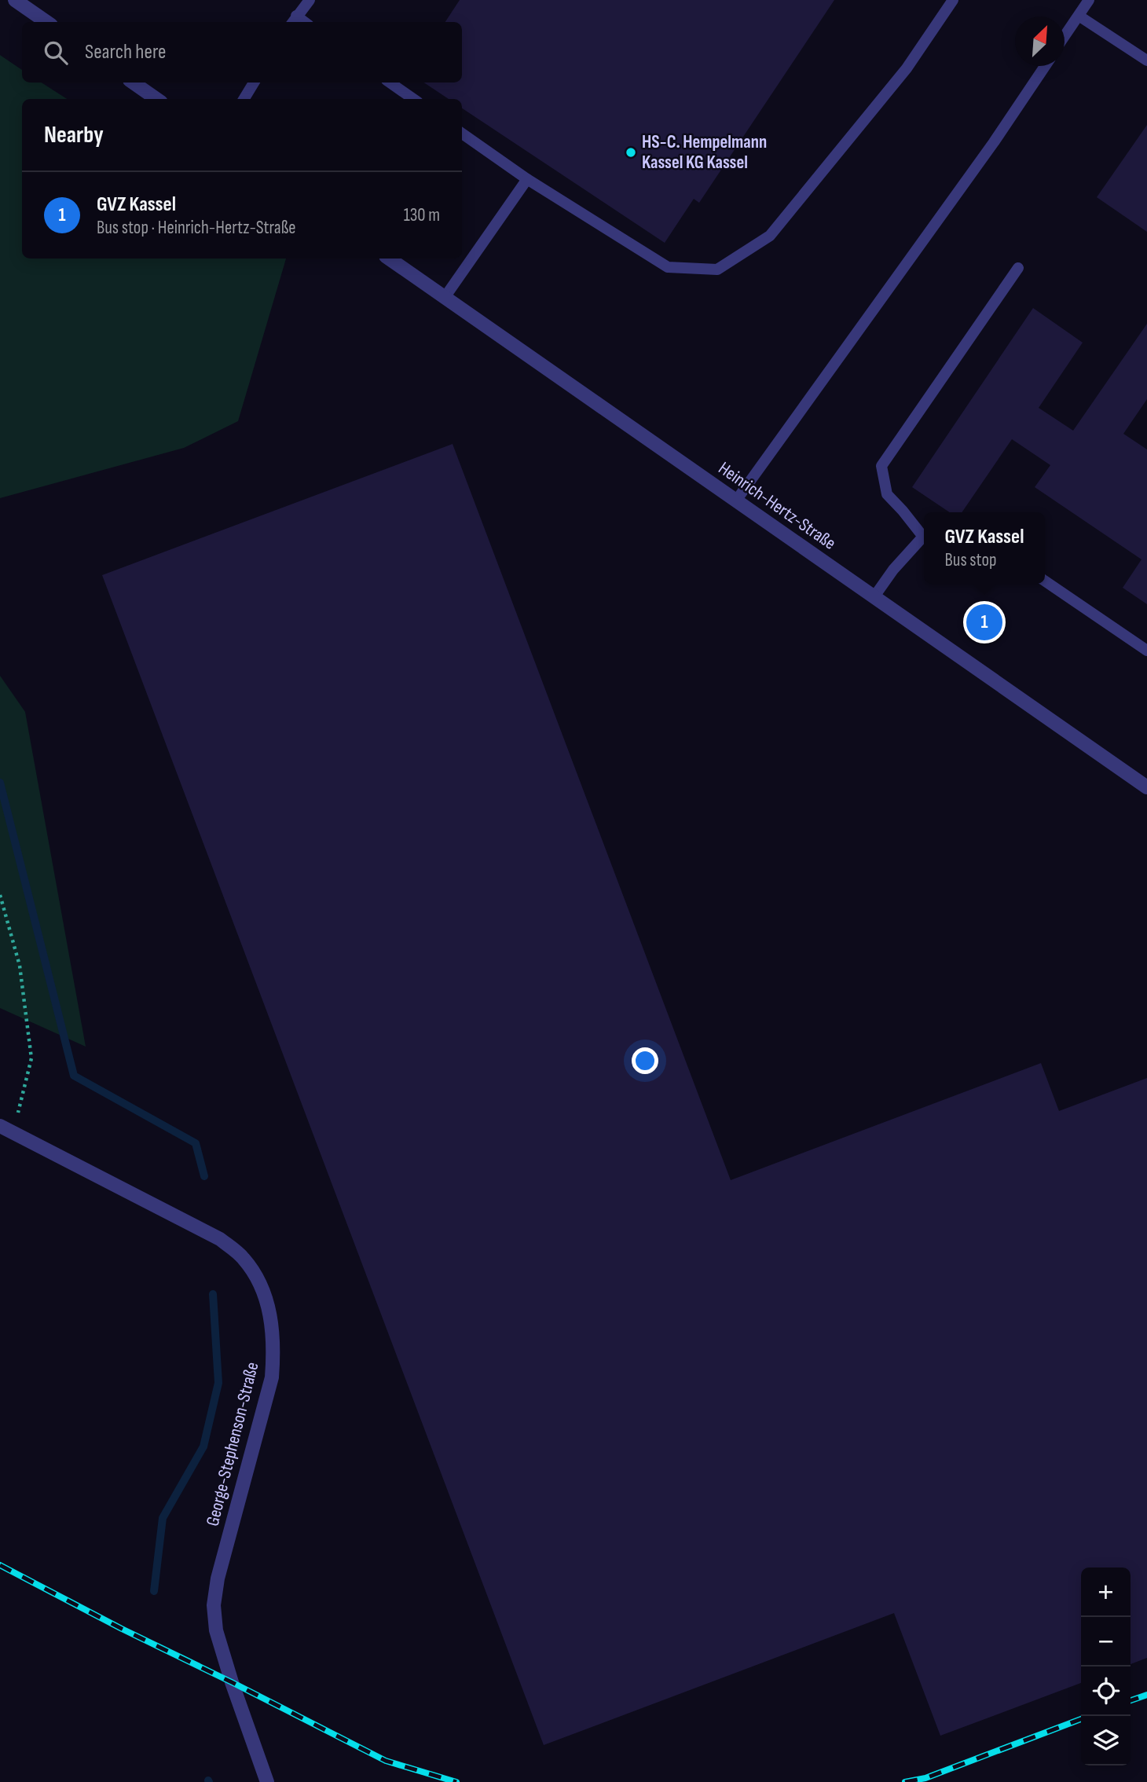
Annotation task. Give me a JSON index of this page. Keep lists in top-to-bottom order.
{
  "streets": {
    "street": ["Heinrich-Hertz-Straße", "George-Stephenson-Straße"]
  },
  "places": ["HS-C. Hempelmann Kassel KG Kassel"],
  "north": "top right",
  "page": {
    "search": "Search here",
    "heading": "Nearby",
    "list": [
      {
        "mark": "1",
        "name": "GVZ Kassel",
        "note": "Bus stop · Heinrich-Hertz-Straße",
        "value": "130 m"
      }
    ],
    "popup": ["GVZ Kassel", "Bus stop"],
    "pins": "1",
    "map_buttons": ["+", "−"]
  }
}
